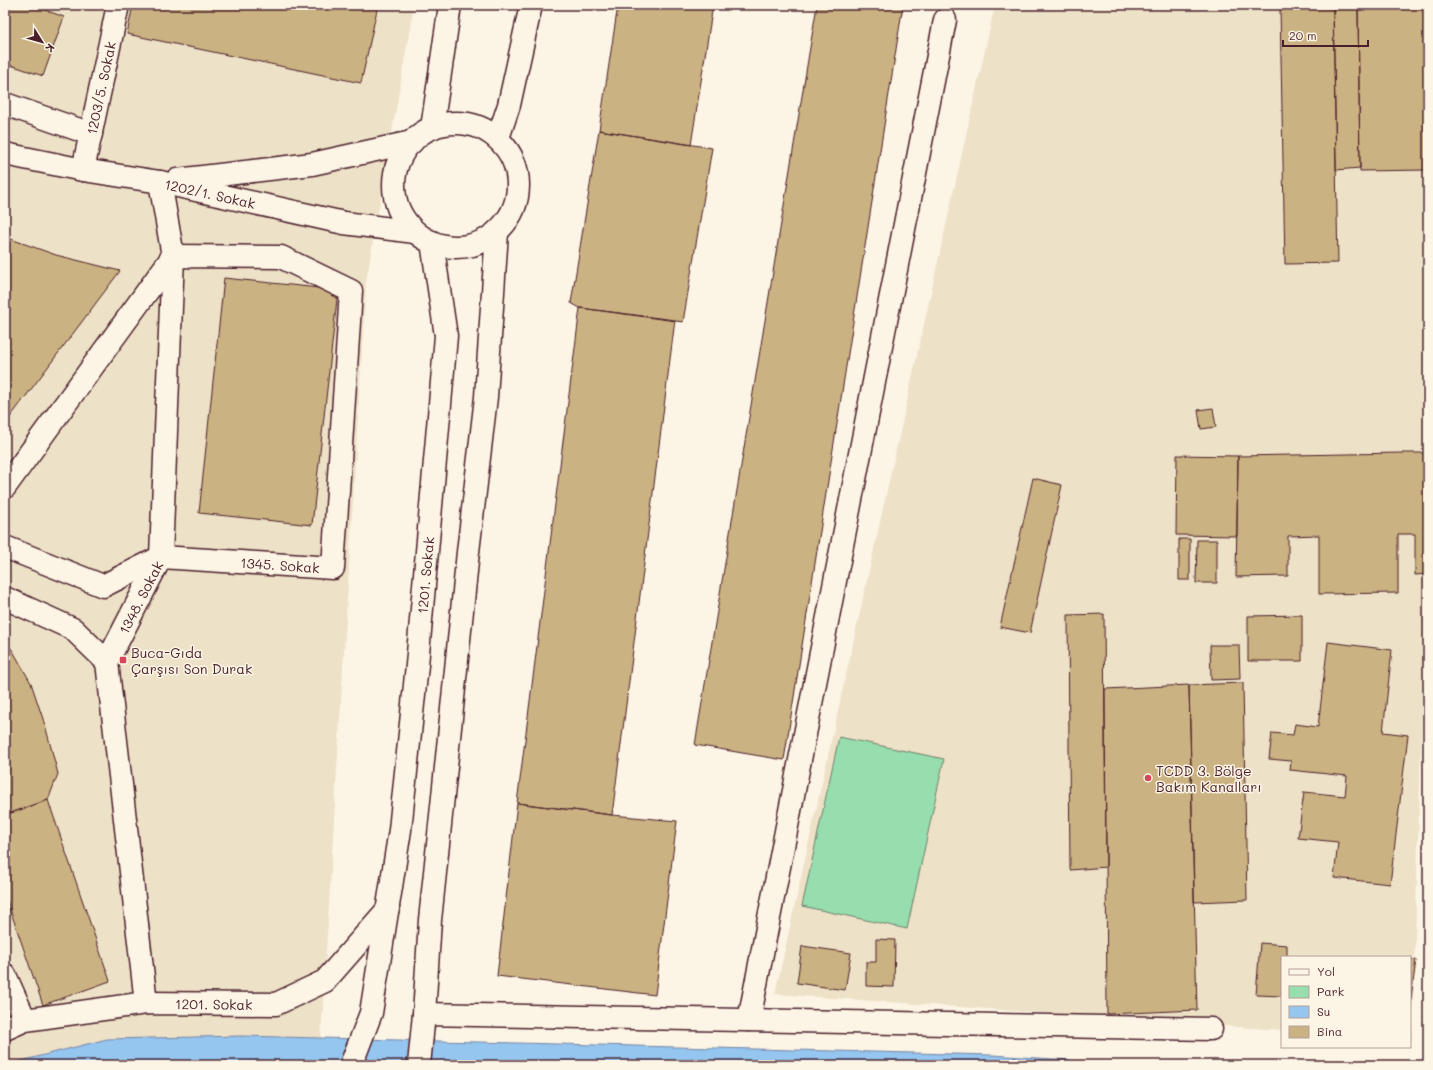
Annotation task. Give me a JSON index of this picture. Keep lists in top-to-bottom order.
{
  "streets": {
    "street": [
      "1203/5. Sokak",
      "1202/1. Sokak",
      "1345. Sokak",
      "1201. Sokak",
      "1348. Sokak"
    ]
  },
  "crossings": [
    ["1203/5. Sokak", "1202/1. Sokak"],
    ["1202/1. Sokak", "1201. Sokak"],
    ["1345. Sokak", "1348. Sokak"]
  ],
  "places": {
    "transit": ["Buca-Gıda Çarşısı Son Durak"],
    "other": ["TCDD 3. Bölge Bakım Kanalları"]
  },
  "legend": [
    "Yol",
    "Park",
    "Su",
    "Bina"
  ],
  "scale_bar": "20 m",
  "north": "bottom right"
}
